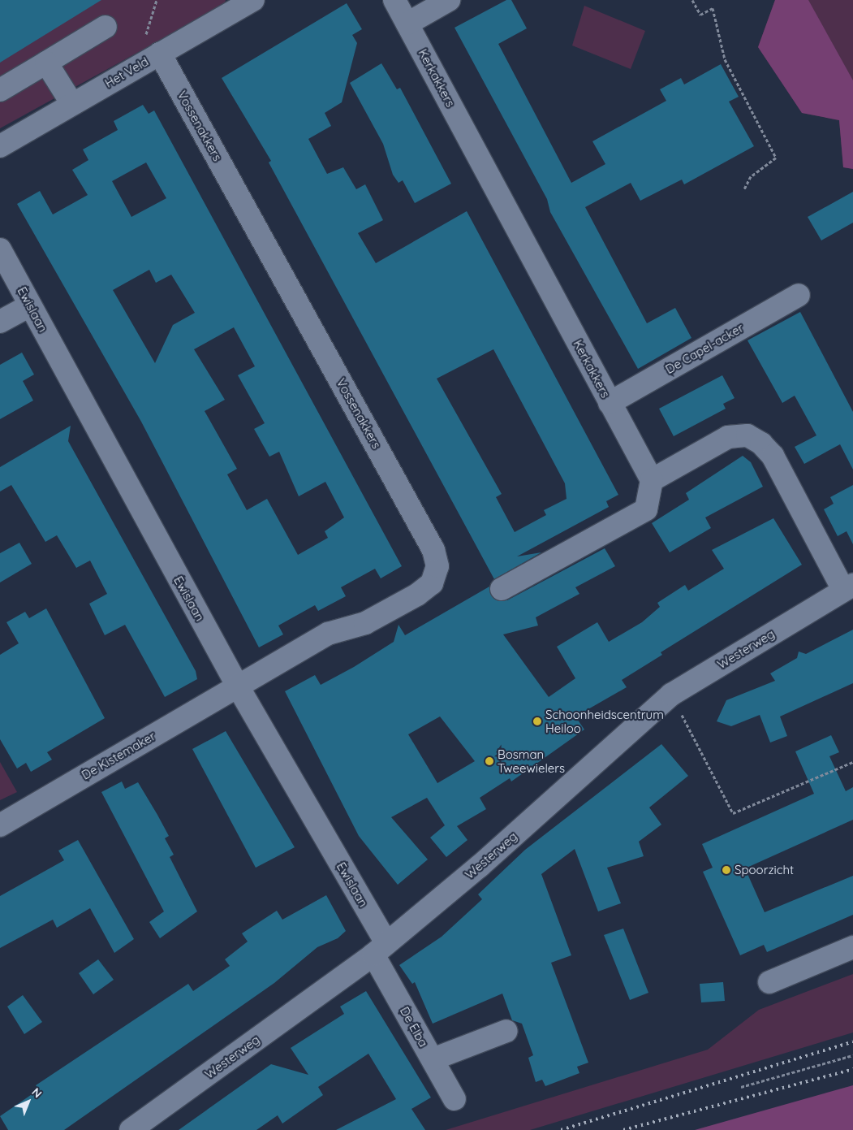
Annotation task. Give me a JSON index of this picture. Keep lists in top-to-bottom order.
{
  "streets": {
    "street": [
      "Het Veld",
      "Kerkakkers",
      "Vossenakkers",
      "Ewislaan",
      "De Capel-acker",
      "Westerweg",
      "De Kistemaker",
      "De Elba"
    ]
  },
  "crossings": [
    ["Het Veld", "Vossenakkers"],
    ["Kerkakkers", "De Capel-acker"],
    ["Vossenakkers", "Ewislaan"],
    ["Vossenakkers", "De Kistemaker"],
    ["Ewislaan", "Westerweg"],
    ["Ewislaan", "De Kistemaker"],
    ["Ewislaan", "De Elba"],
    ["Westerweg", "De Elba"]
  ],
  "places": ["Schoonheidscentrum Heiloo", "Bosman Tweewielers", "Spoorzicht"],
  "north": "top right"
}
